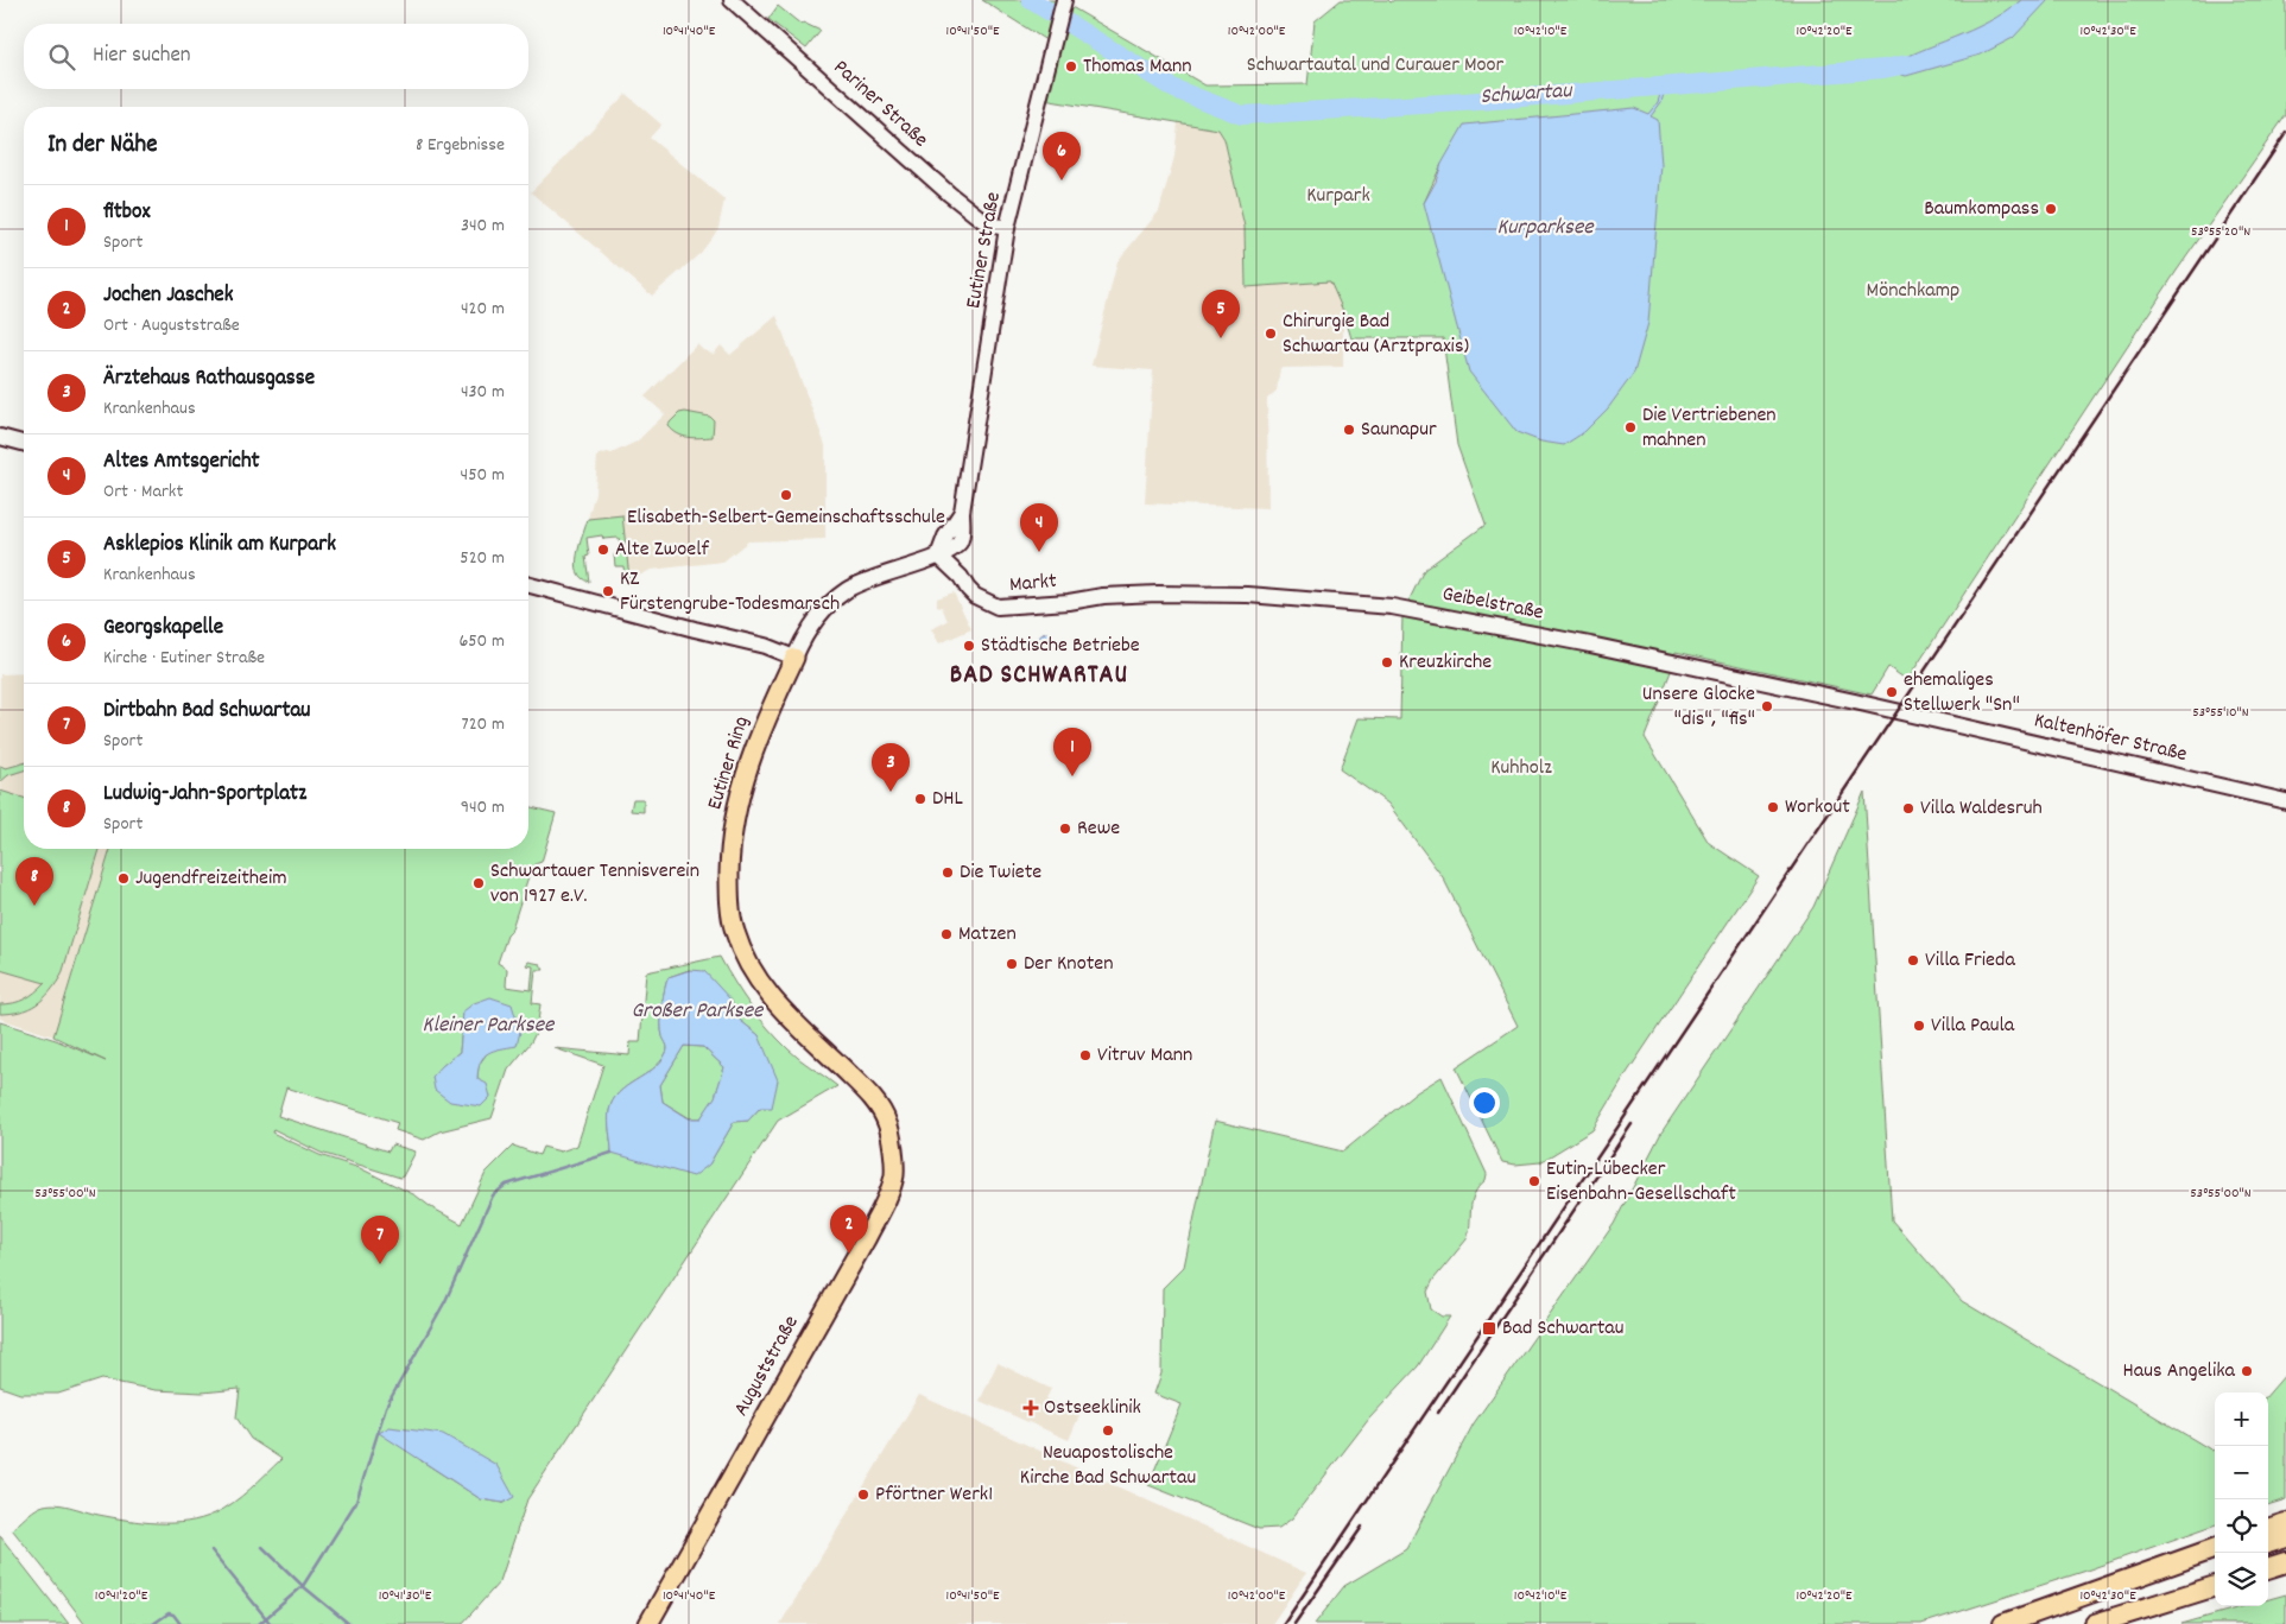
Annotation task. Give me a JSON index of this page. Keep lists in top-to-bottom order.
{
  "streets": {
    "main road": ["Eutiner Ring", "Auguststraße"],
    "street": [
      "Pariner Straße",
      "Eutiner Straße",
      "Markt",
      "Geibelstraße",
      "Kaltenhöfer Straße"
    ]
  },
  "crossings": [
    ["Pariner Straße", "Eutiner Straße"],
    ["Eutiner Straße", "Markt"],
    ["Eutiner Straße", "Eutiner Ring"],
    ["Markt", "Geibelstraße"],
    ["Markt", "Eutiner Ring"],
    ["Geibelstraße", "Kaltenhöfer Straße"],
    ["Eutiner Ring", "Auguststraße"]
  ],
  "districts": ["BAD SCHWARTAU"],
  "water": [
    "Schwartau",
    "Kurparksee",
    "Großer Parksee",
    "Kleiner Parksee"
  ],
  "parks": [
    "Schwartautal und Curauer Moor",
    "Kurpark",
    "Mönchkamp",
    "Kuhholz"
  ],
  "places": {
    "other": [
      "Thomas Mann",
      "Baumkompass",
      "Chirurgie Bad Schwartau (Arztpraxis)",
      "Die Vertriebenen mahnen",
      "Saunapur",
      "Elisabeth-Selbert-Gemeinschaftsschule",
      "Alte Zwoelf",
      "KZ Fürstengrube-Todesmarsch",
      "Städtische Betriebe",
      "Kreuzkirche",
      "ehemaliges Stellwerk \"Sn\"",
      "Unsere Glocke \"dis\", \"fis\"",
      "DHL",
      "Workout",
      "Villa Waldesruh",
      "Rewe",
      "Die Twiete",
      "Jugendfreizeitheim",
      "Schwartauer Tennisverein von 1927 e.V.",
      "Matzen",
      "Villa Frieda",
      "Der Knoten",
      "Villa Paula",
      "Vitruv Mann",
      "Eutin-Lübecker Eisenbahn-Gesellschaft",
      "Haus Angelika",
      "Neuapostolische Kirche Bad Schwartau",
      "Pförtner Werk1"
    ],
    "transit": ["Bad Schwartau"],
    "health": ["Ostseeklinik"]
  },
  "page": {
    "search": "Hier suchen",
    "heading": ["In der Nähe", "8 Ergebnisse"],
    "pins": [
      "6",
      "5",
      "4",
      "1",
      "3",
      "8",
      "2",
      "7"
    ],
    "list": [
      {
        "mark": "1",
        "name": "fitbox",
        "note": "Sport",
        "value": "340 m"
      },
      {
        "mark": "2",
        "name": "Jochen Jaschek",
        "note": "Ort · Auguststraße",
        "value": "420 m"
      },
      {
        "mark": "3",
        "name": "Ärztehaus Rathausgasse",
        "note": "Krankenhaus",
        "value": "430 m"
      },
      {
        "mark": "4",
        "name": "Altes Amtsgericht",
        "note": "Ort · Markt",
        "value": "450 m"
      },
      {
        "mark": "5",
        "name": "Asklepios Klinik am Kurpark",
        "note": "Krankenhaus",
        "value": "520 m"
      },
      {
        "mark": "6",
        "name": "Georgskapelle",
        "note": "Kirche · Eutiner Straße",
        "value": "650 m"
      },
      {
        "mark": "7",
        "name": "Dirtbahn Bad Schwartau",
        "note": "Sport",
        "value": "720 m"
      },
      {
        "mark": "8",
        "name": "Ludwig-Jahn-Sportplatz",
        "note": "Sport",
        "value": "940 m"
      }
    ],
    "map_buttons": ["+", "−"]
  },
  "coordinates": [
    "10°41'40\"E",
    "10°41'50\"E",
    "10°42'00\"E",
    "10°42'10\"E",
    "10°42'20\"E",
    "10°42'30\"E",
    "53°55'20\"N",
    "53°55'10\"N",
    "53°55'00\"N",
    "10°41'20\"E",
    "10°41'30\"E"
  ]
}
